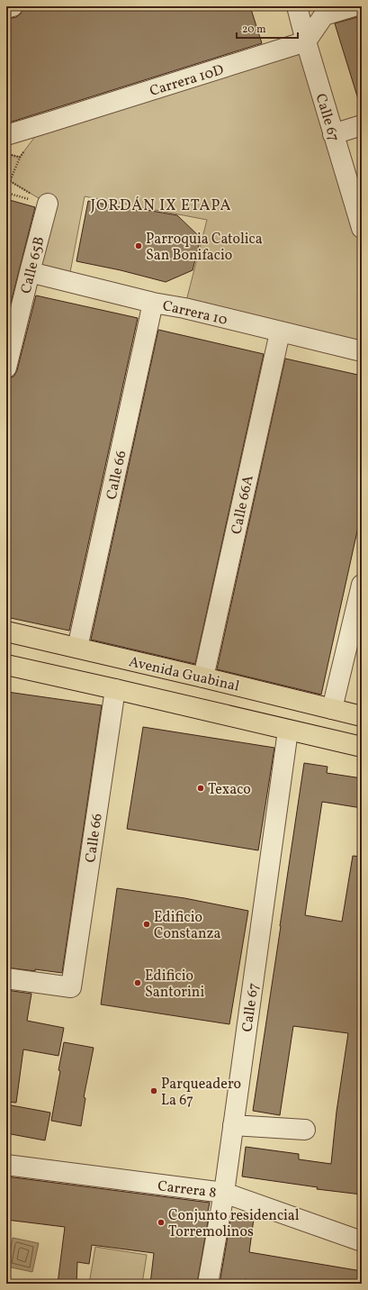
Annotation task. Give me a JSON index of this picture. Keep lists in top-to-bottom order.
{
  "streets": {
    "main road": ["Avenida Guabinal"],
    "street": [
      "Carrera 10D",
      "Calle 67",
      "Calle 65B",
      "Carrera 10",
      "Calle 66",
      "Calle 66A",
      "Carrera 8"
    ]
  },
  "crossings": [
    ["Carrera 10D", "Calle 67"],
    ["Calle 67", "Carrera 8"],
    ["Calle 65B", "Carrera 10"],
    ["Carrera 10", "Calle 66"],
    ["Carrera 10", "Calle 66A"],
    ["Calle 66", "Avenida Guabinal"],
    ["Calle 66A", "Avenida Guabinal"]
  ],
  "districts": ["JORDÁN IX ETAPA"],
  "places": [
    "Parroquia Catolica San Bonifacio",
    "Texaco",
    "Edificio Constanza",
    "Edificio Santorini",
    "Parqueadero La 67",
    "Conjunto residencial Torremolinos"
  ],
  "scale_bar": "20 m"
}
